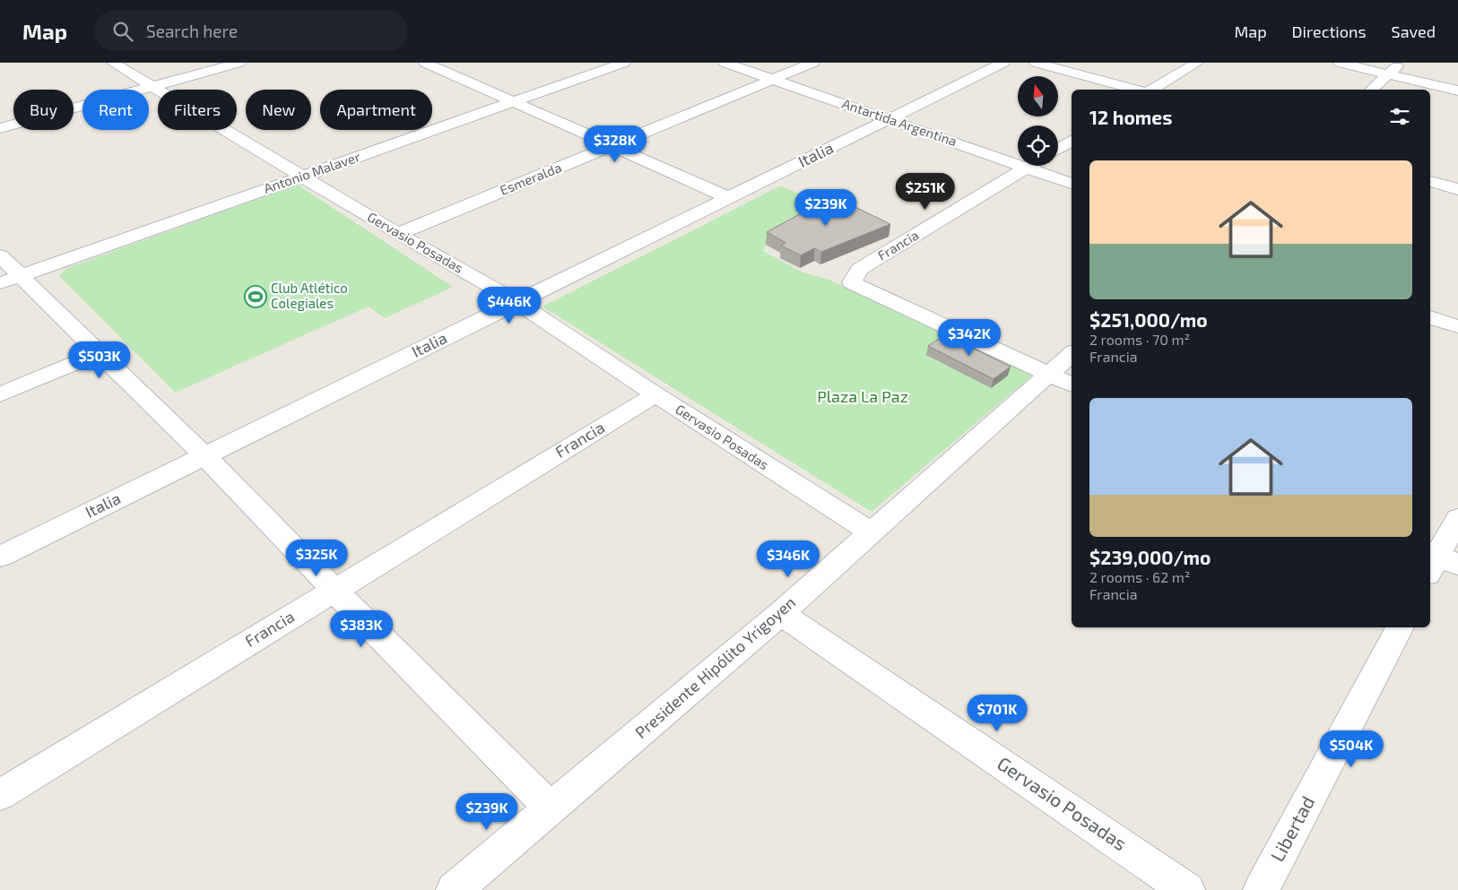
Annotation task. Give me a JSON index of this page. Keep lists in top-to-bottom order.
{
  "streets": {
    "street": [
      "Antartida Argentina",
      "Italia",
      "Antonio Malaver",
      "Esmeralda",
      "Gervasio Posadas",
      "Francia",
      "Presidente Hipólito Yrigoyen",
      "Libertad"
    ]
  },
  "crossings": [
    ["Antartida Argentina", "Italia"],
    ["Antartida Argentina", "Esmeralda"],
    ["Antartida Argentina", "Francia"],
    ["Italia", "Gervasio Posadas"],
    ["Antonio Malaver", "Gervasio Posadas"],
    ["Esmeralda", "Gervasio Posadas"],
    ["Gervasio Posadas", "Francia"],
    ["Gervasio Posadas", "Presidente Hipólito Yrigoyen"],
    ["Francia", "Presidente Hipólito Yrigoyen"]
  ],
  "parks": ["Plaza La Paz"],
  "places": {
    "sports": ["Club Atlético Colegiales"]
  },
  "north": "top",
  "page": {
    "header": "Map",
    "search": "Search here",
    "nav": ["Map", "Directions", "Saved"],
    "chip": [
      "Buy",
      "Rent",
      "Filters",
      "New",
      "Apartment"
    ],
    "heading": "12 homes",
    "price": [
      "$328K",
      "$251K",
      "$239K",
      "$446K",
      "$342K",
      "$503K",
      "$325K",
      "$346K",
      "$383K",
      "$701K",
      "$504K",
      "$239K"
    ],
    "list": [
      {
        "name": "$251,000/mo",
        "note": "2 rooms · 70 m² · Francia"
      },
      {
        "name": "$239,000/mo",
        "note": "2 rooms · 62 m² · Francia"
      }
    ]
  }
}
